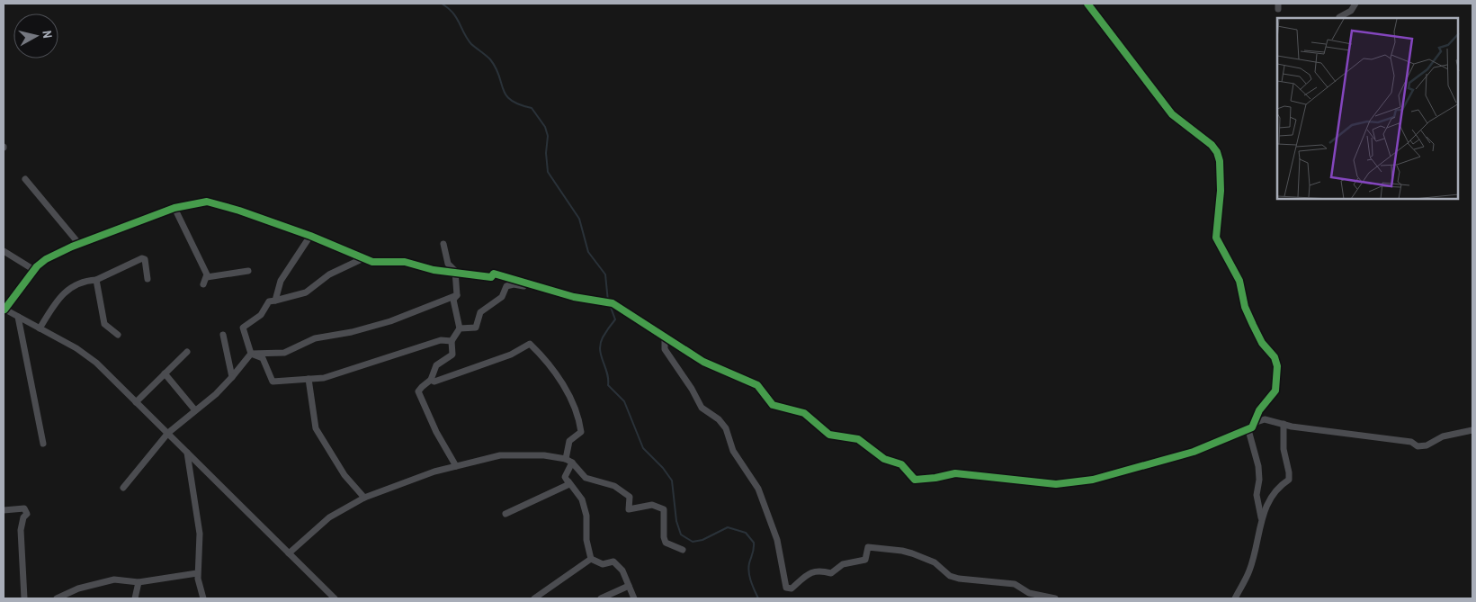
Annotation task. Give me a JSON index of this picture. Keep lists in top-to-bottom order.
{
  "north": "right"
}
